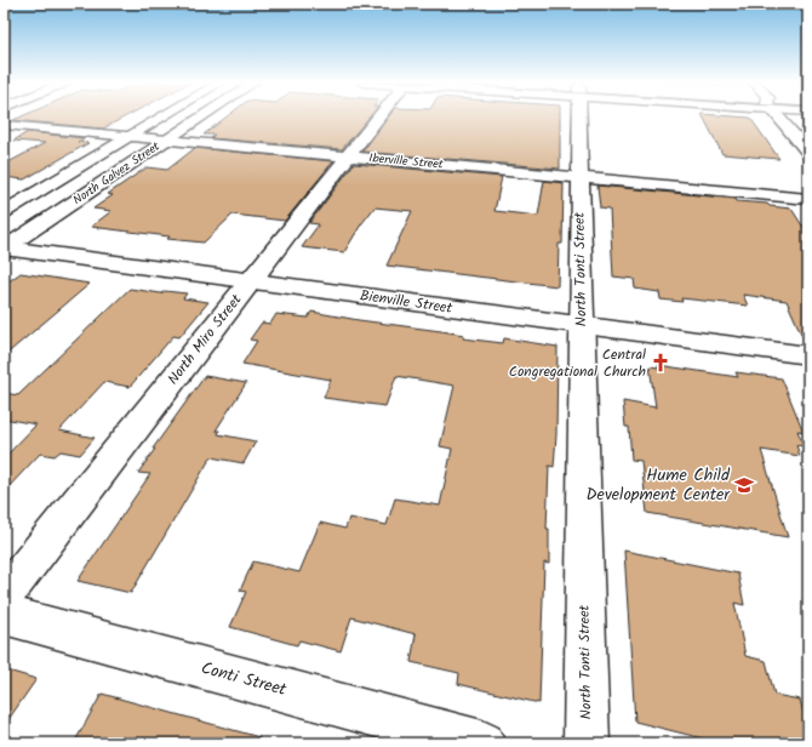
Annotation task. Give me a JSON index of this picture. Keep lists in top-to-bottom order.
{
  "streets": {
    "street": [
      "Iberville Street",
      "North Galvez Street",
      "North Tonti Street",
      "Bienville Street",
      "North Miro Street",
      "Conti Street"
    ]
  },
  "crossings": [
    ["Iberville Street", "North Galvez Street"],
    ["Iberville Street", "North Tonti Street"],
    ["Iberville Street", "North Miro Street"],
    ["North Galvez Street", "Bienville Street"],
    ["North Tonti Street", "Bienville Street"],
    ["Bienville Street", "North Miro Street"]
  ],
  "places": {
    "church": ["Central Congregational Church"],
    "school or university": ["Hume Child Development Center"]
  }
}
